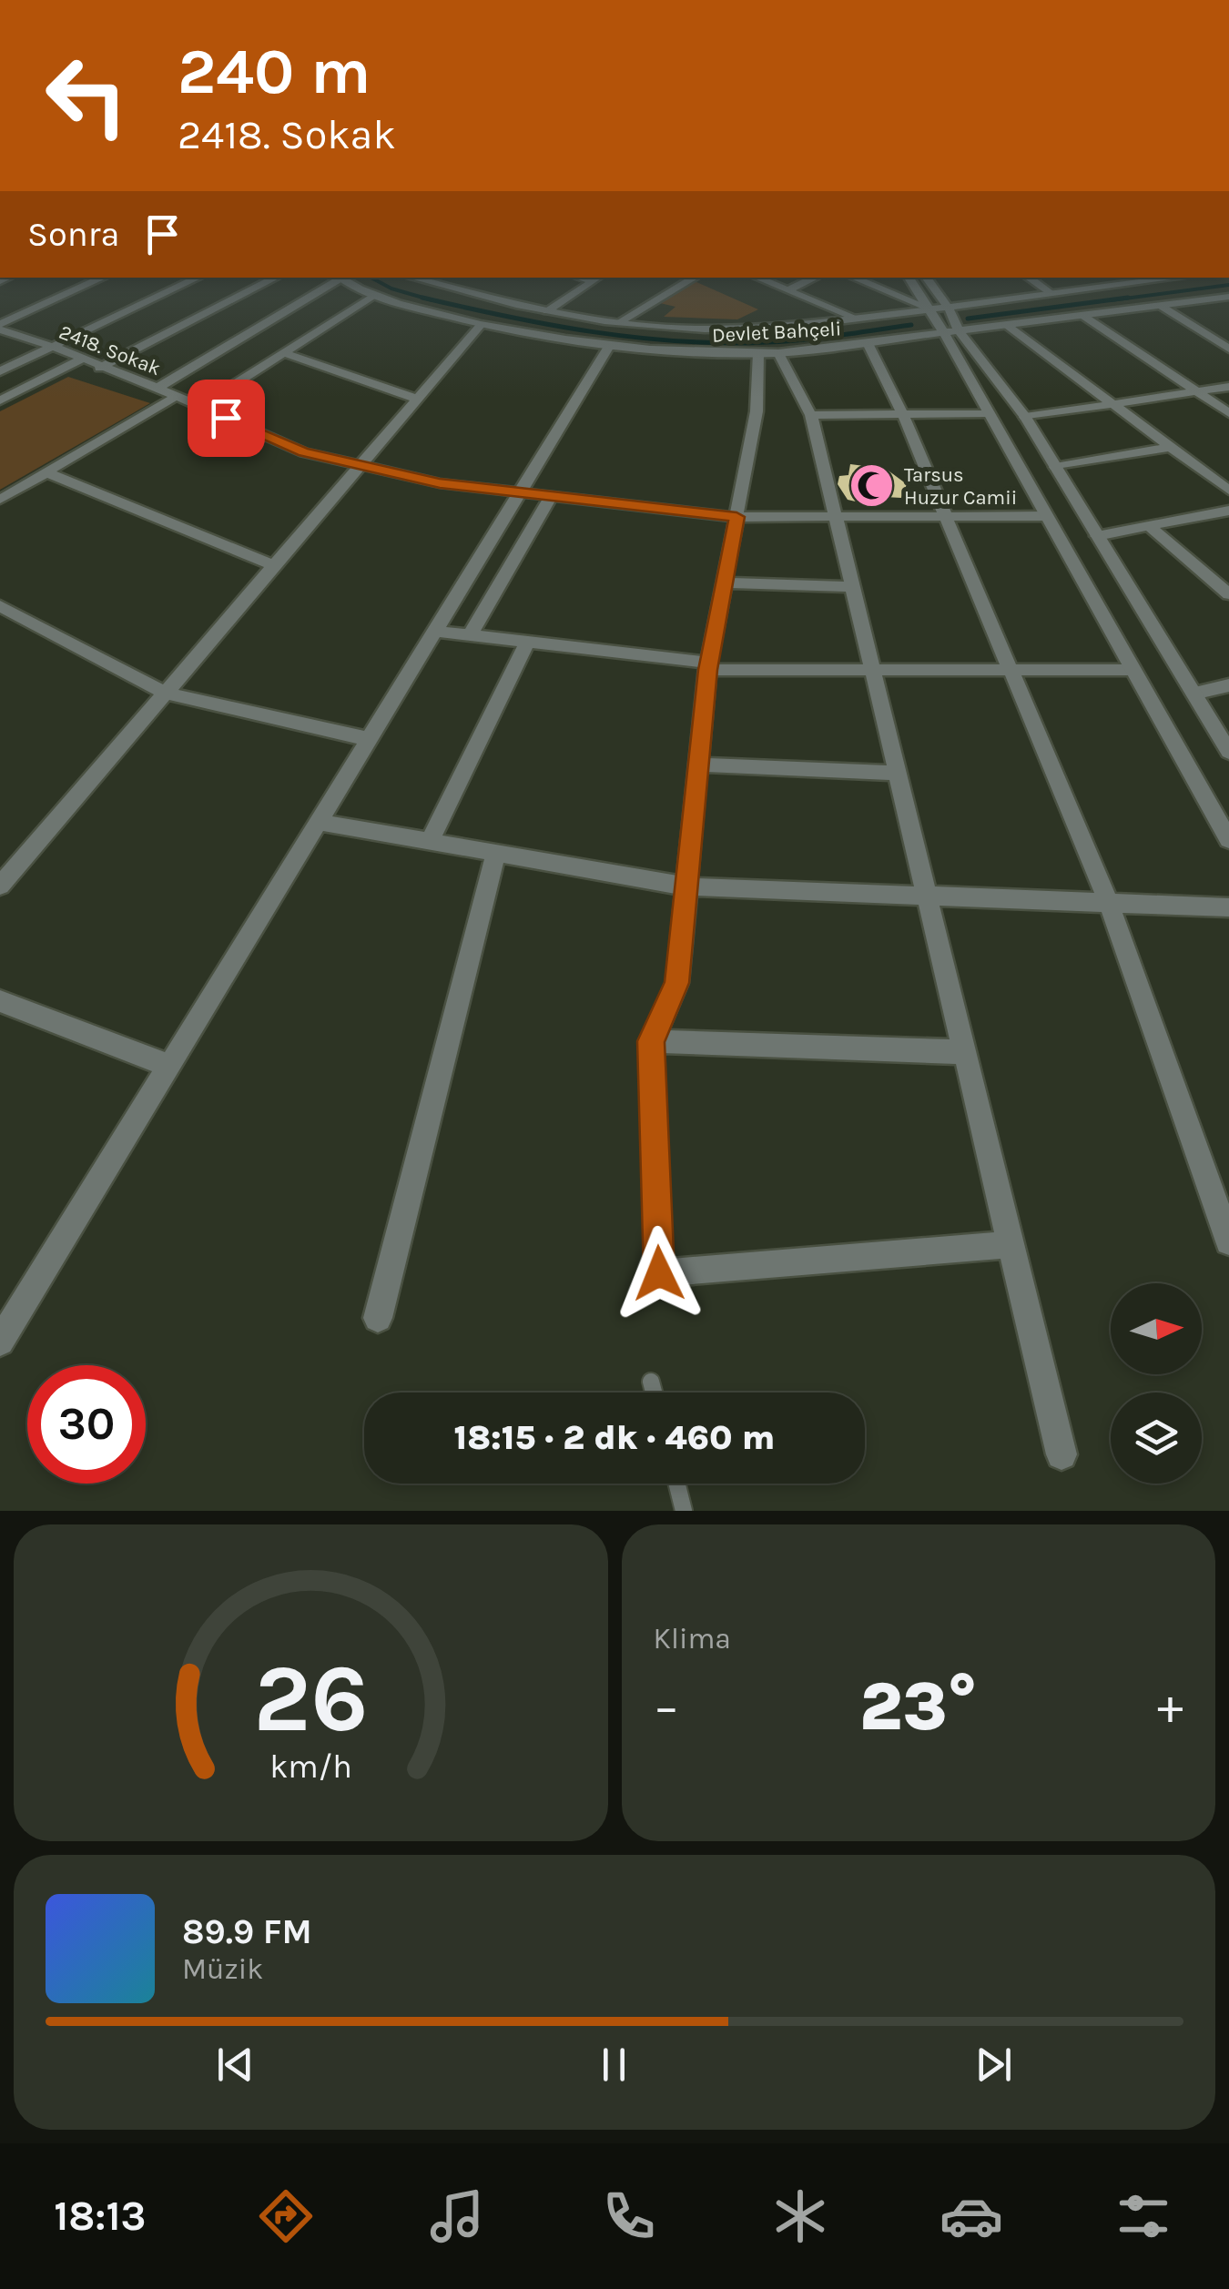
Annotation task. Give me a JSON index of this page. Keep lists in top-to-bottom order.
{
  "streets": {
    "street": ["Devlet Bahçeli", "2418. Sokak"]
  },
  "places": {
    "mosque": ["Tarsus Huzur Camii"]
  },
  "north": "right",
  "page": {
    "turn": ["240 m", "2418. Sokak"],
    "then": "Sonra",
    "limit": "30",
    "trip": "18:15 · 2 dk · 460 m",
    "tile": "Klima",
    "heat": ["−", "23°", "+"],
    "song": ["89.9 FM", "Müzik"],
    "tabs": "18:13",
    "gauge": ["26", "km/h"]
  }
}
